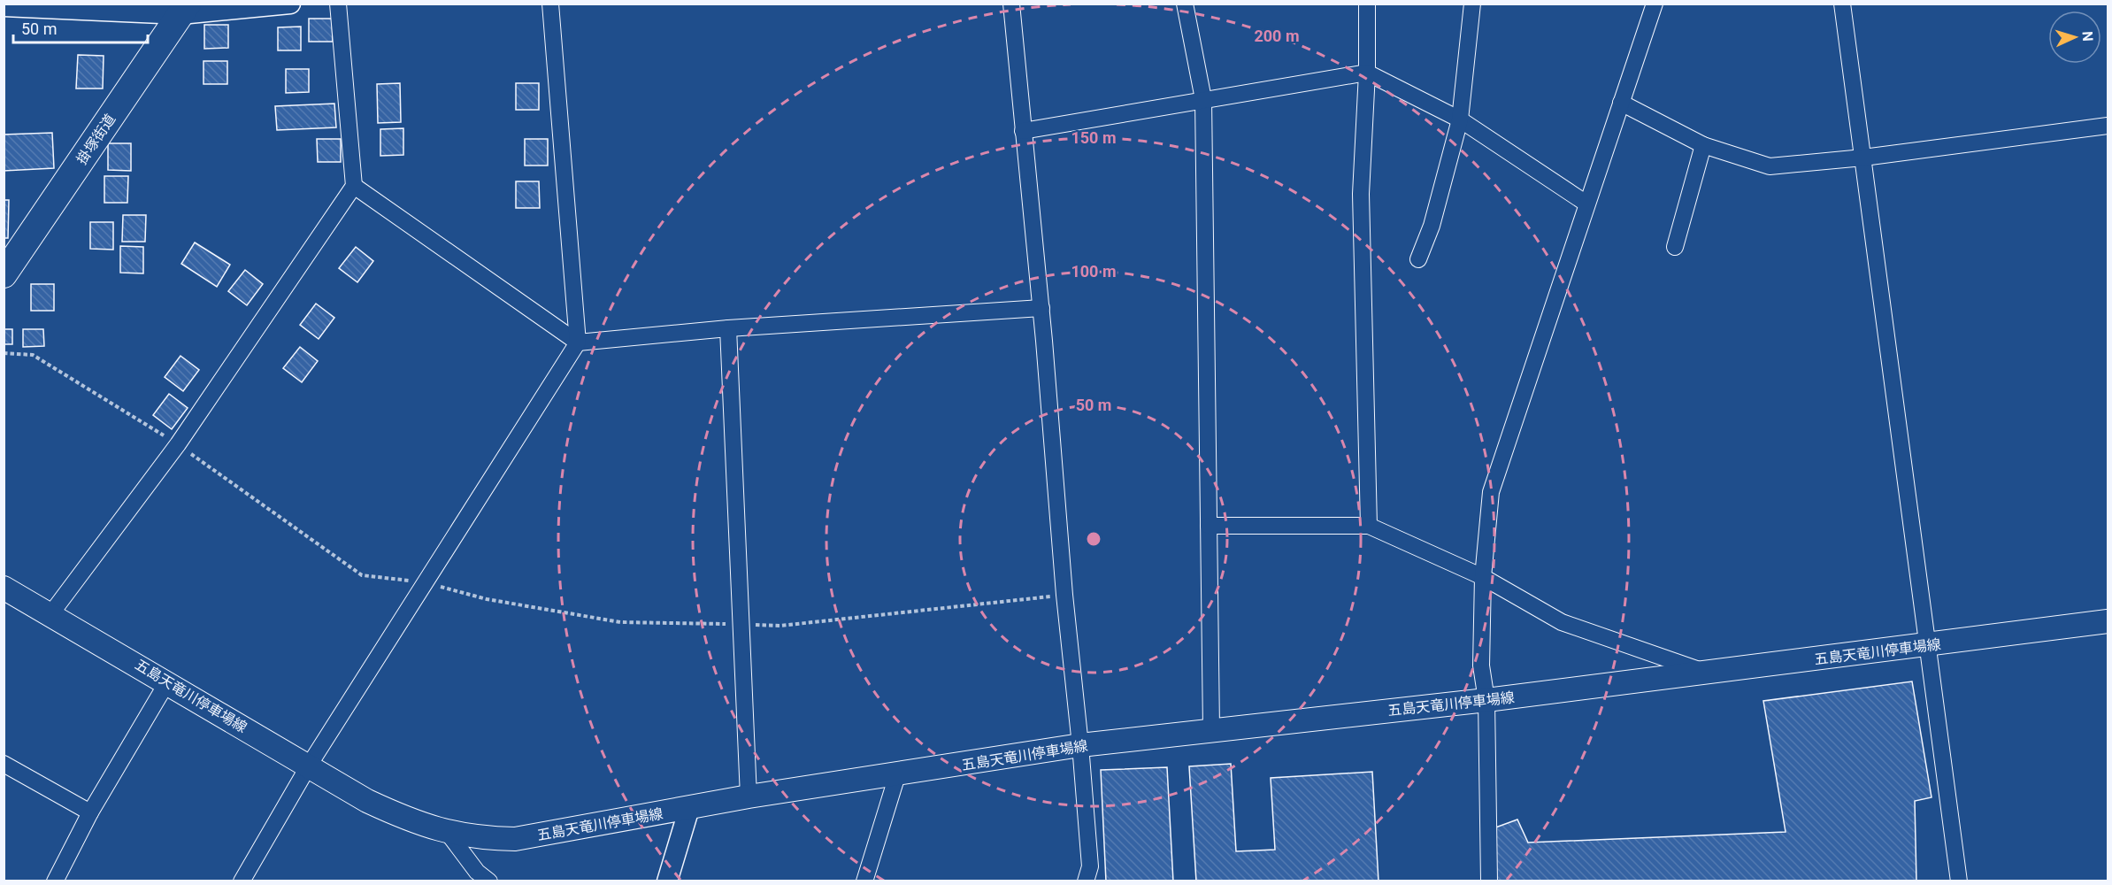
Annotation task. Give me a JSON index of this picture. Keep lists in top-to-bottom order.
{
  "streets": {
    "highway": ["掛塚街道"],
    "main road": ["五島天竜川停車場線"]
  },
  "scale_bar": "50 m",
  "north": "right",
  "rings": [
    "200 m",
    "150 m",
    "100 m",
    "50 m"
  ]
}
